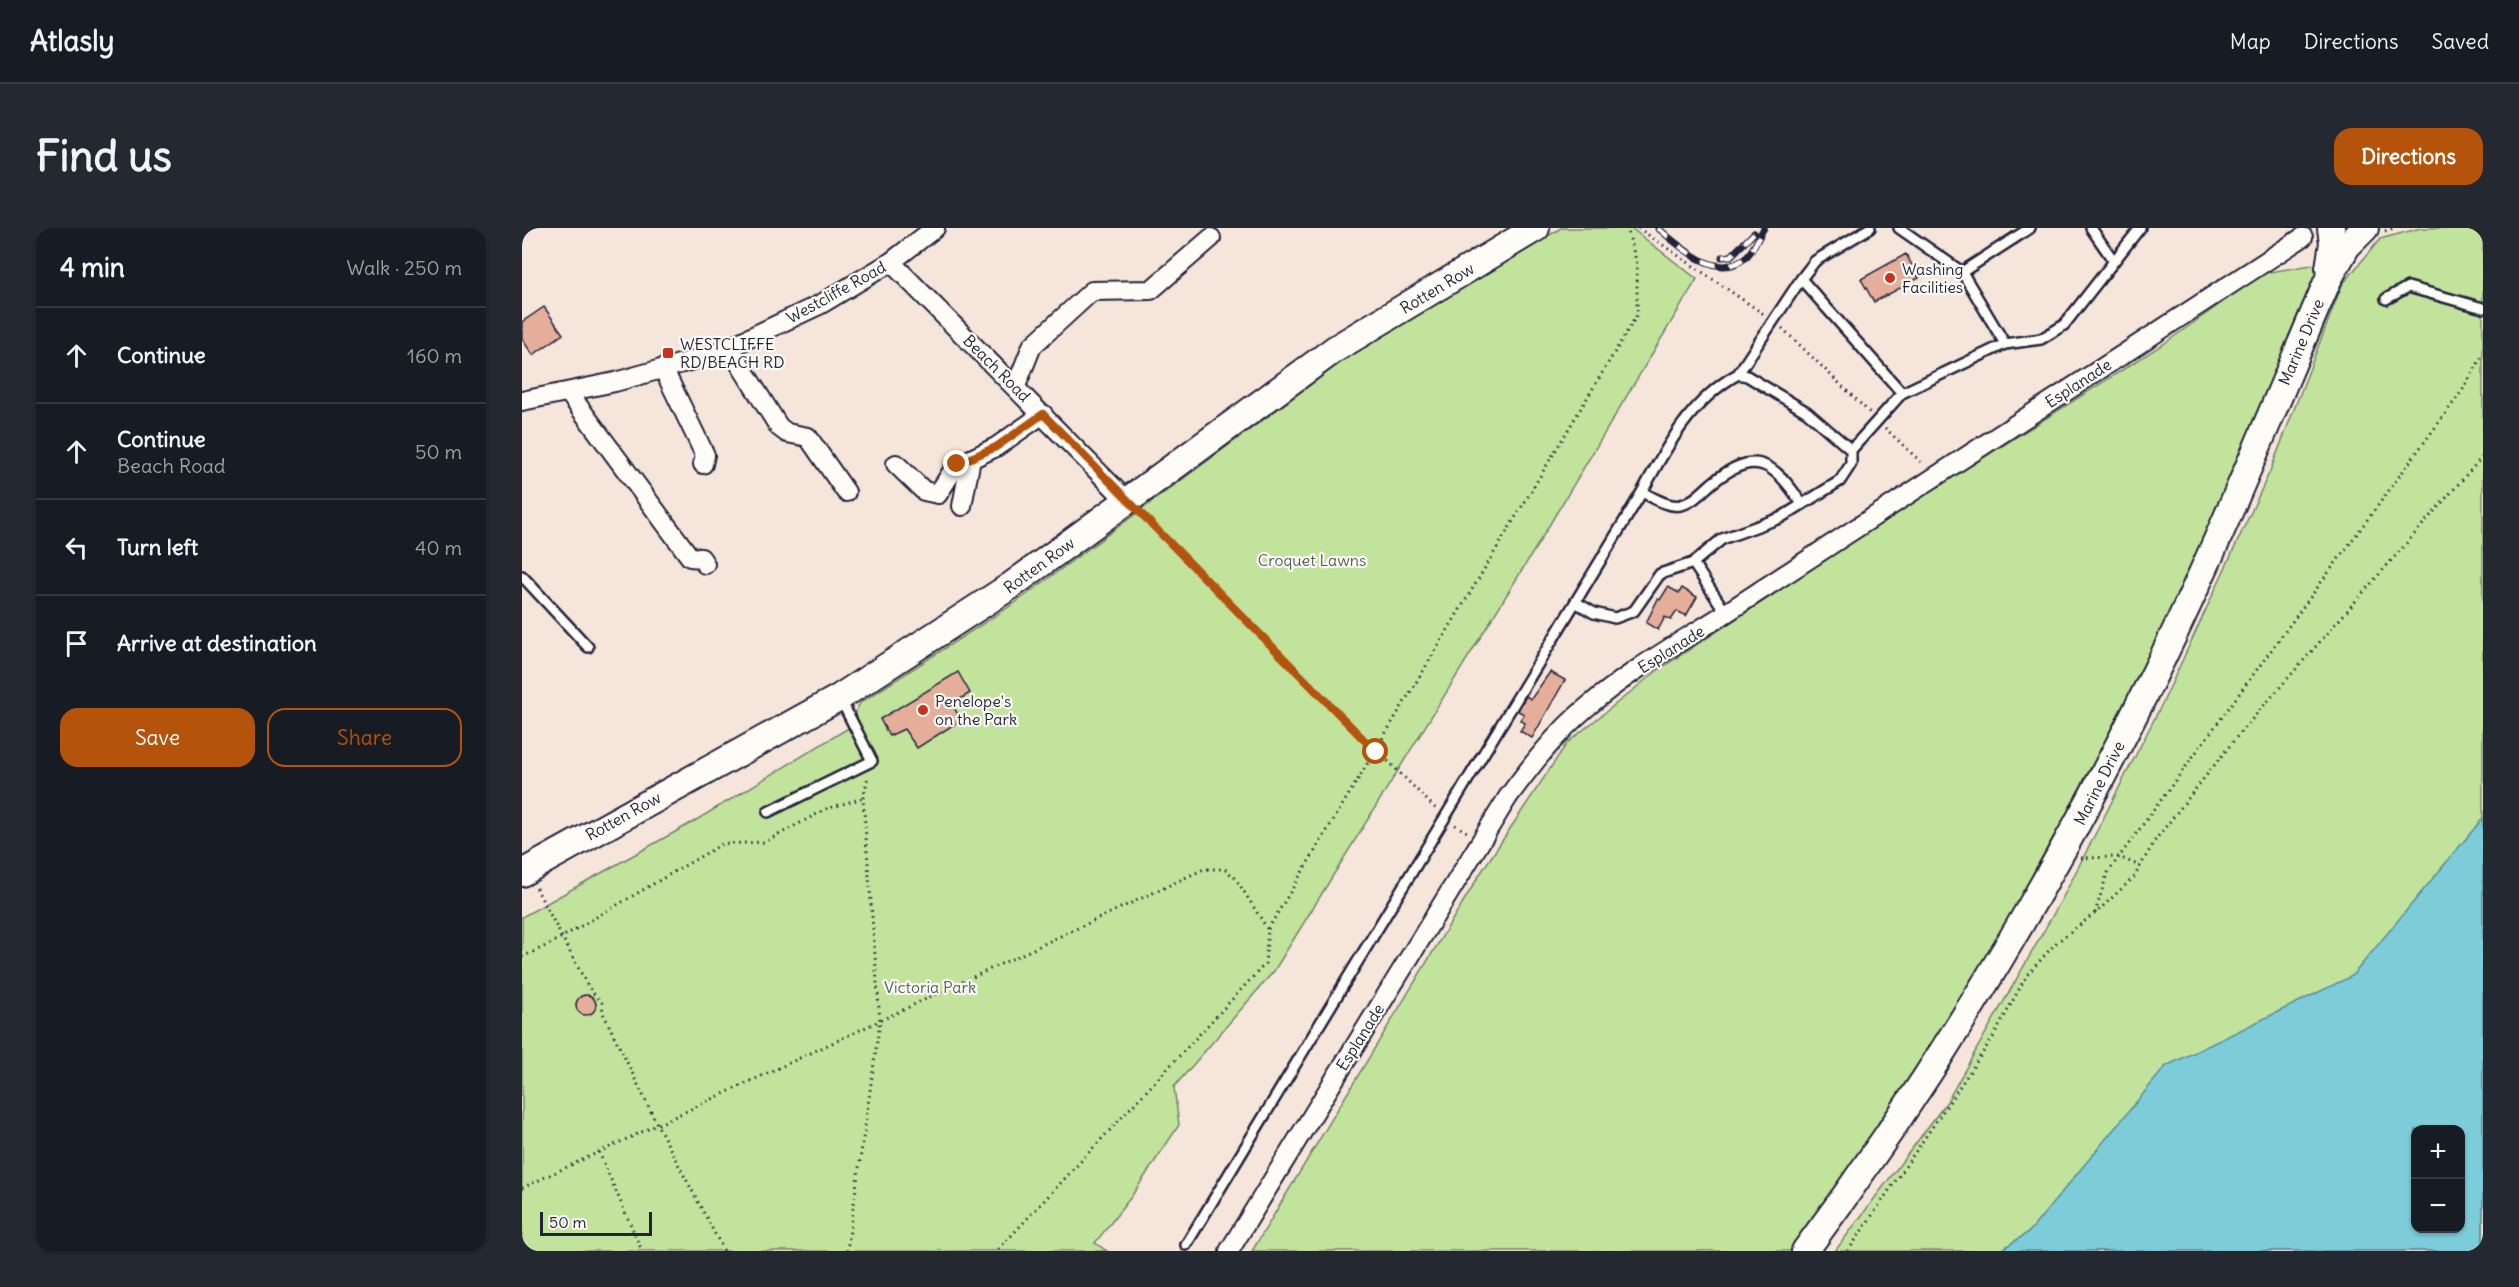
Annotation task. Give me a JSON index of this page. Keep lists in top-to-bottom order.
{
  "streets": {
    "street": [
      "Rotten Row",
      "Westcliffe Road",
      "Marine Drive",
      "Beach Road",
      "Esplanade"
    ]
  },
  "crossings": [
    ["Rotten Row", "Beach Road"],
    ["Westcliffe Road", "Beach Road"]
  ],
  "parks": ["Croquet Lawns", "Victoria Park"],
  "places": {
    "other": ["Washing Facilities", "Penelope's on the Park"],
    "transit": ["WESTCLIFFE RD/BEACH RD"]
  },
  "scale_bar": "50 m",
  "page": {
    "header": "Atlasly",
    "nav": ["Map", "Directions", "Saved"],
    "buttons": [
      "Directions",
      ["Save", "Share"]
    ],
    "title": "Find us",
    "heading": ["4 min", "Walk · 250 m"],
    "list": [
      ["Continue", "160 m"],
      ["Continue", "Beach Road", "50 m"],
      ["Turn left", "40 m"],
      "Arrive at destination"
    ],
    "map_buttons": ["+", "−"],
    "scale": "50 m"
  }
}
